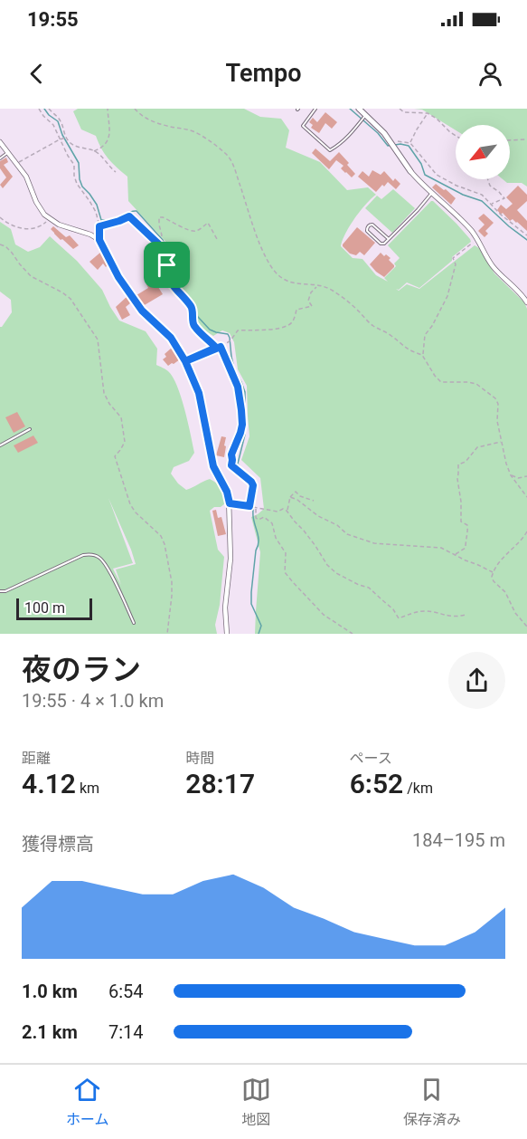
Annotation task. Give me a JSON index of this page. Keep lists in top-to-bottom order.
{
  "scale_bar": "100 m",
  "north": "bottom left",
  "page": {
    "status": "19:55",
    "header": "Tempo",
    "scale": "100 m",
    "heading": ["夜のラン", "19:55 · 4 × 1.0 km"],
    "stats": [
      ["距離", "4.12 km"],
      ["時間", "28:17"],
      ["ペース", "6:52 /km"]
    ],
    "chart": ["獲得標高", "184–195 m"],
    "list": [
      {
        "name": "1.0 km",
        "note": "6:54"
      },
      {
        "name": "2.1 km",
        "note": "7:14"
      }
    ],
    "tabs": ["ホーム", "地図", "保存済み"]
  }
}
